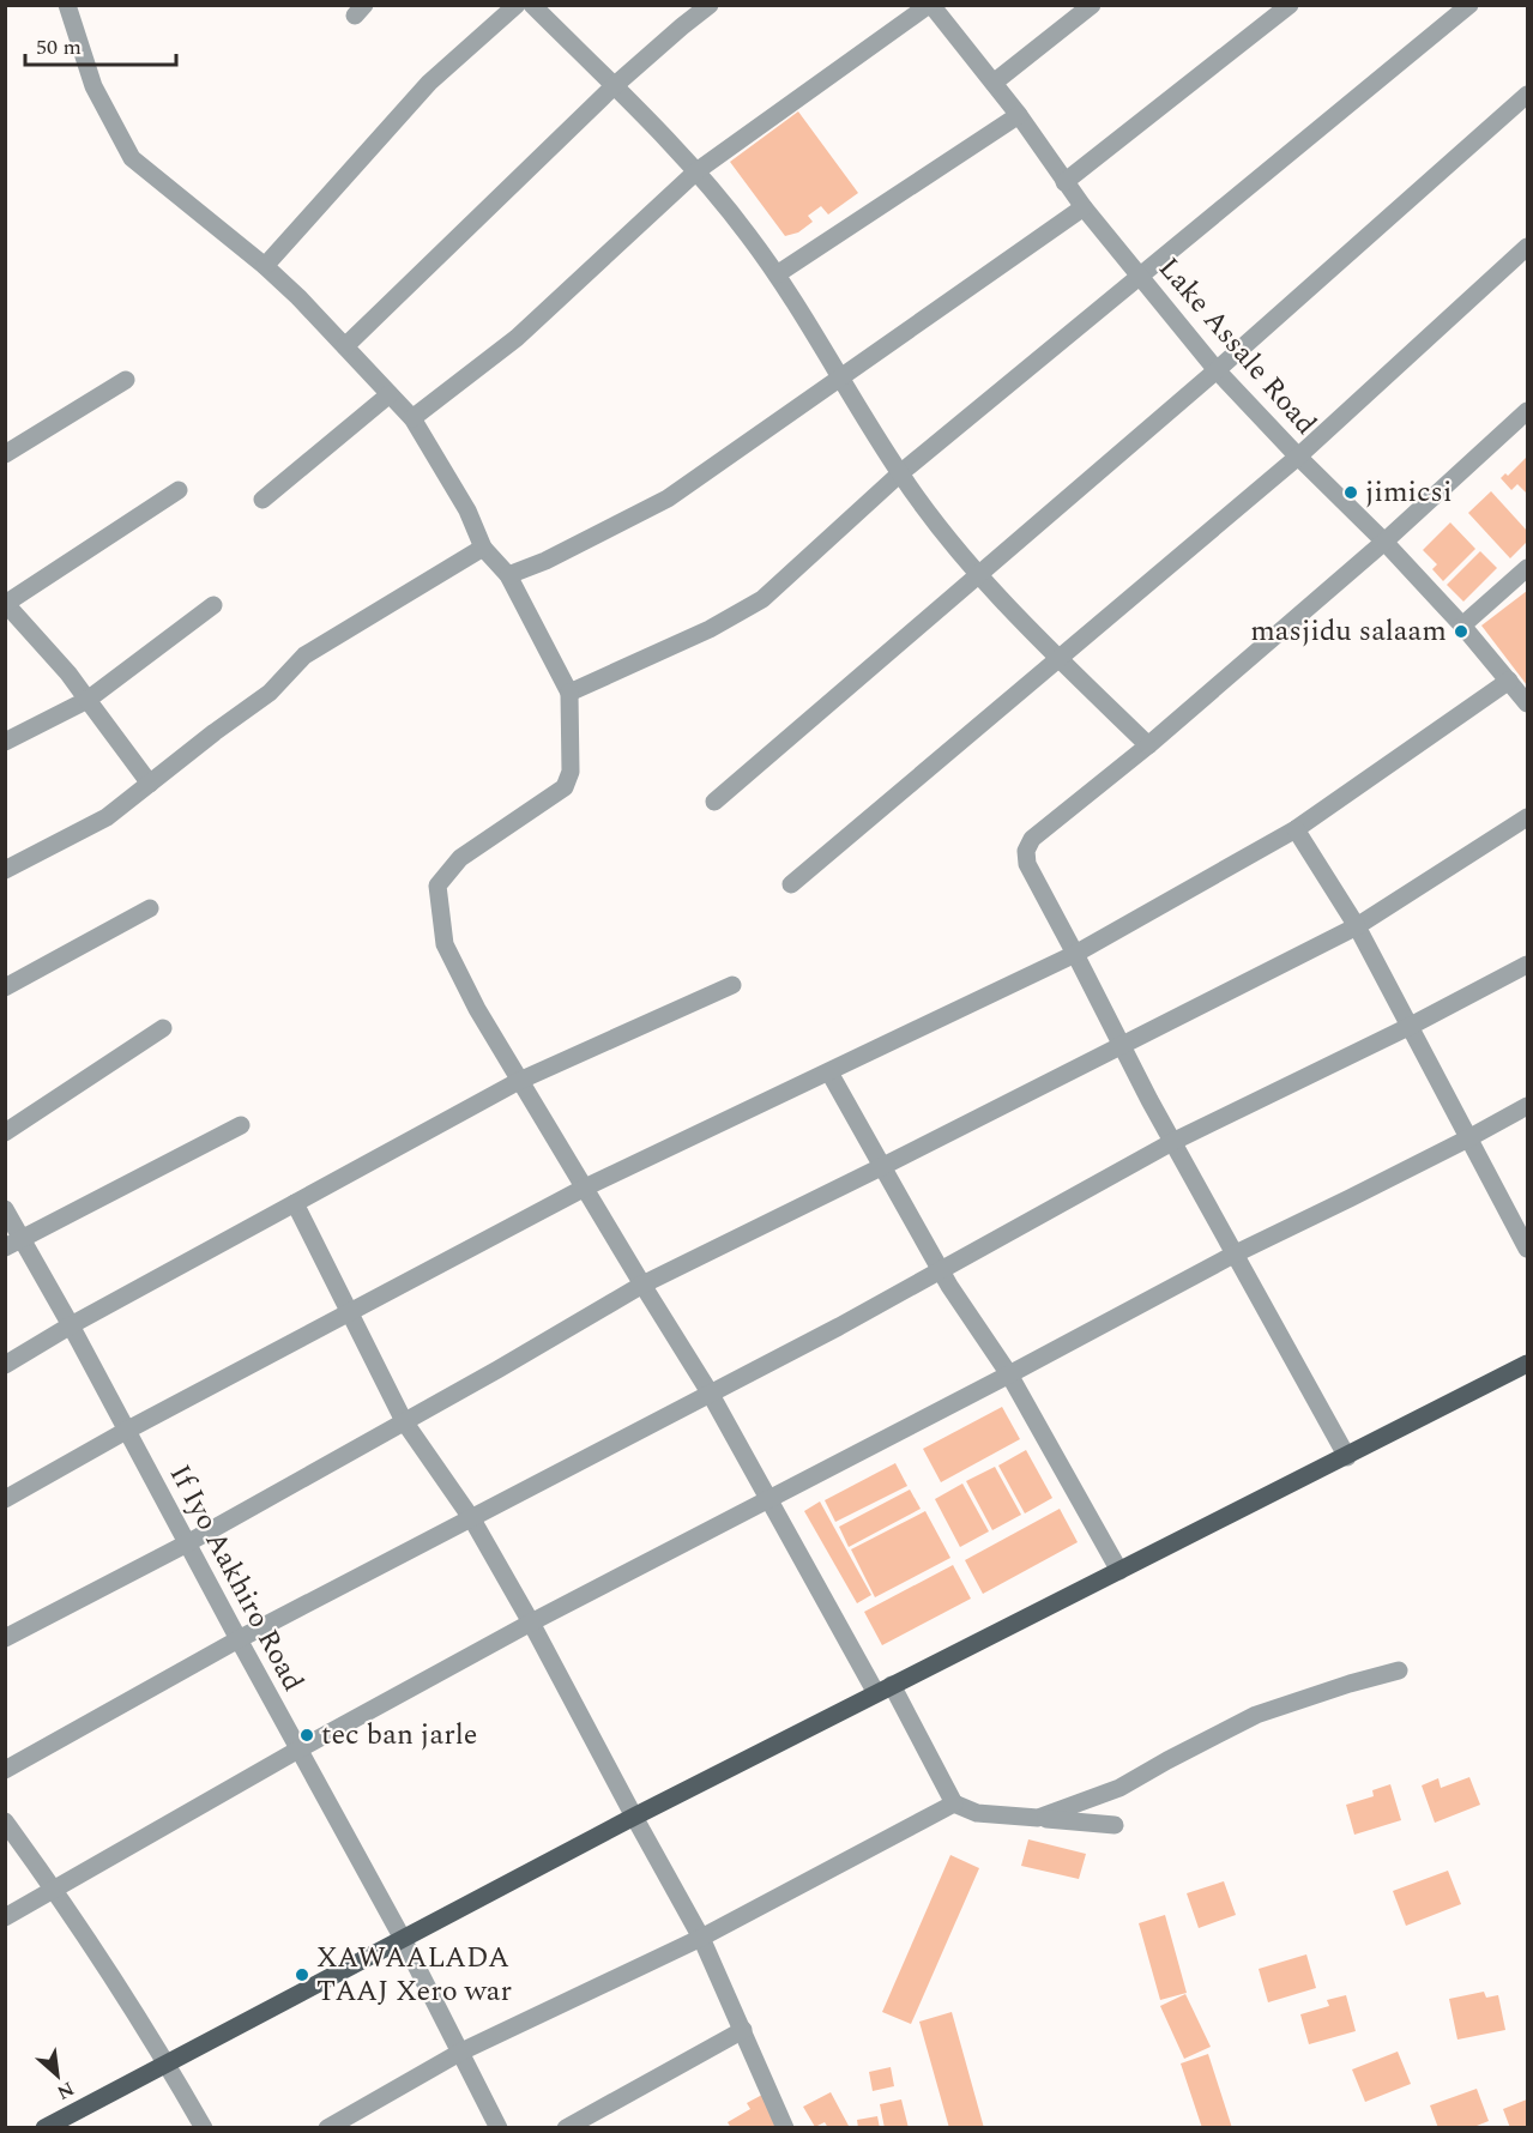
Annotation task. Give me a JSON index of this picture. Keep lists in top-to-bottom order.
{
  "streets": {
    "street": ["Lake Assale Road", "If Iyo Aakhiro Road"]
  },
  "places": [
    "jimicsi",
    "masjidu salaam",
    "tec ban jarle",
    "XAWAALADA TAAJ Xero war"
  ],
  "scale_bar": "50 m",
  "north": "bottom right"
}
